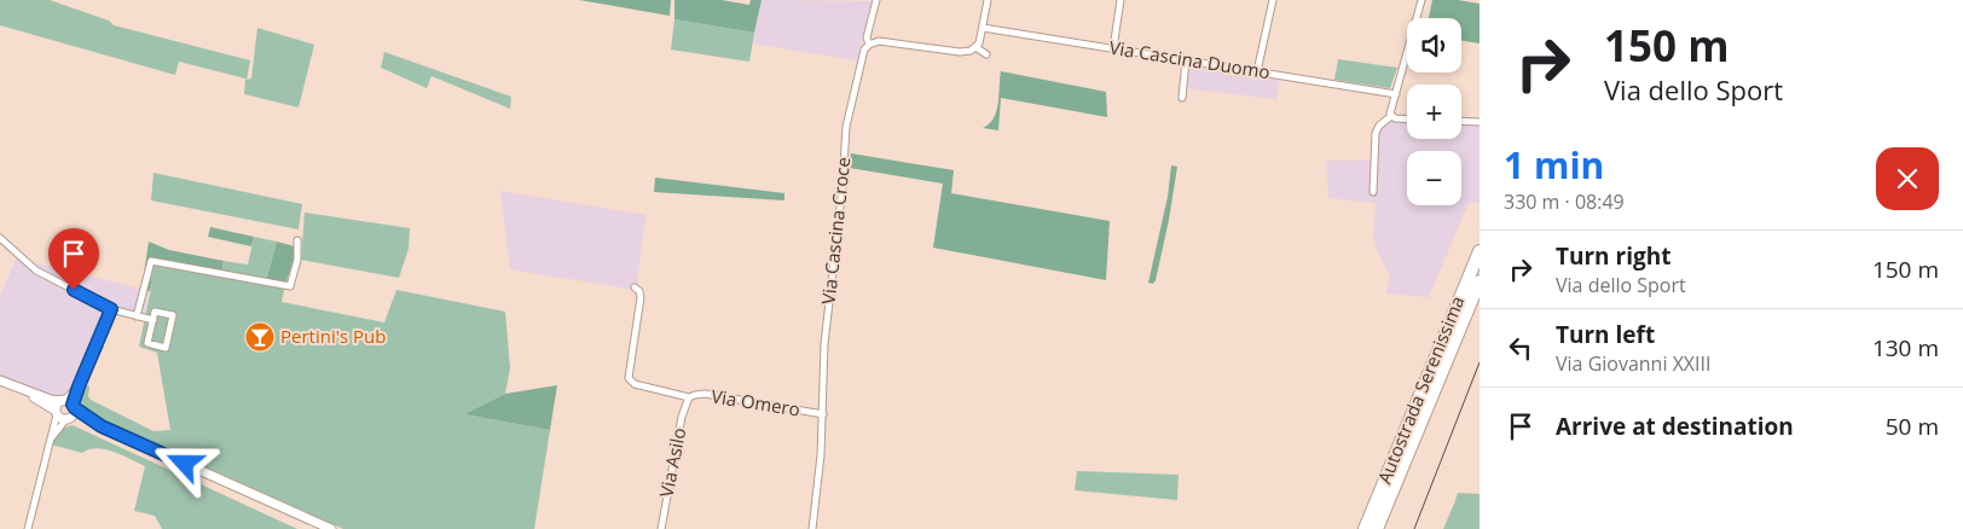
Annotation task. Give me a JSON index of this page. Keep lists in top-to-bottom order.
{
  "streets": {
    "highway": ["Autostrada Serenissima"],
    "street": [
      "Via Cascina Duomo",
      "Via Cascina Croce",
      "Via Omero",
      "Via Asilo"
    ]
  },
  "crossings": [
    ["Via Cascina Croce", "Via Omero"],
    ["Via Omero", "Via Asilo"]
  ],
  "places": {
    "bar": ["Pertini's Pub"]
  },
  "page": {
    "turn": ["150 m", "Via dello Sport"],
    "map_buttons": ["+", "−"],
    "heading": ["1 min", "330 m · 08:49"],
    "list": [
      {
        "name": "Turn right",
        "note": "Via dello Sport",
        "value": "150 m"
      },
      {
        "name": "Turn left",
        "note": "Via Giovanni XXIII",
        "value": "130 m"
      },
      {
        "name": "Arrive at destination",
        "value": "50 m"
      }
    ]
  }
}
